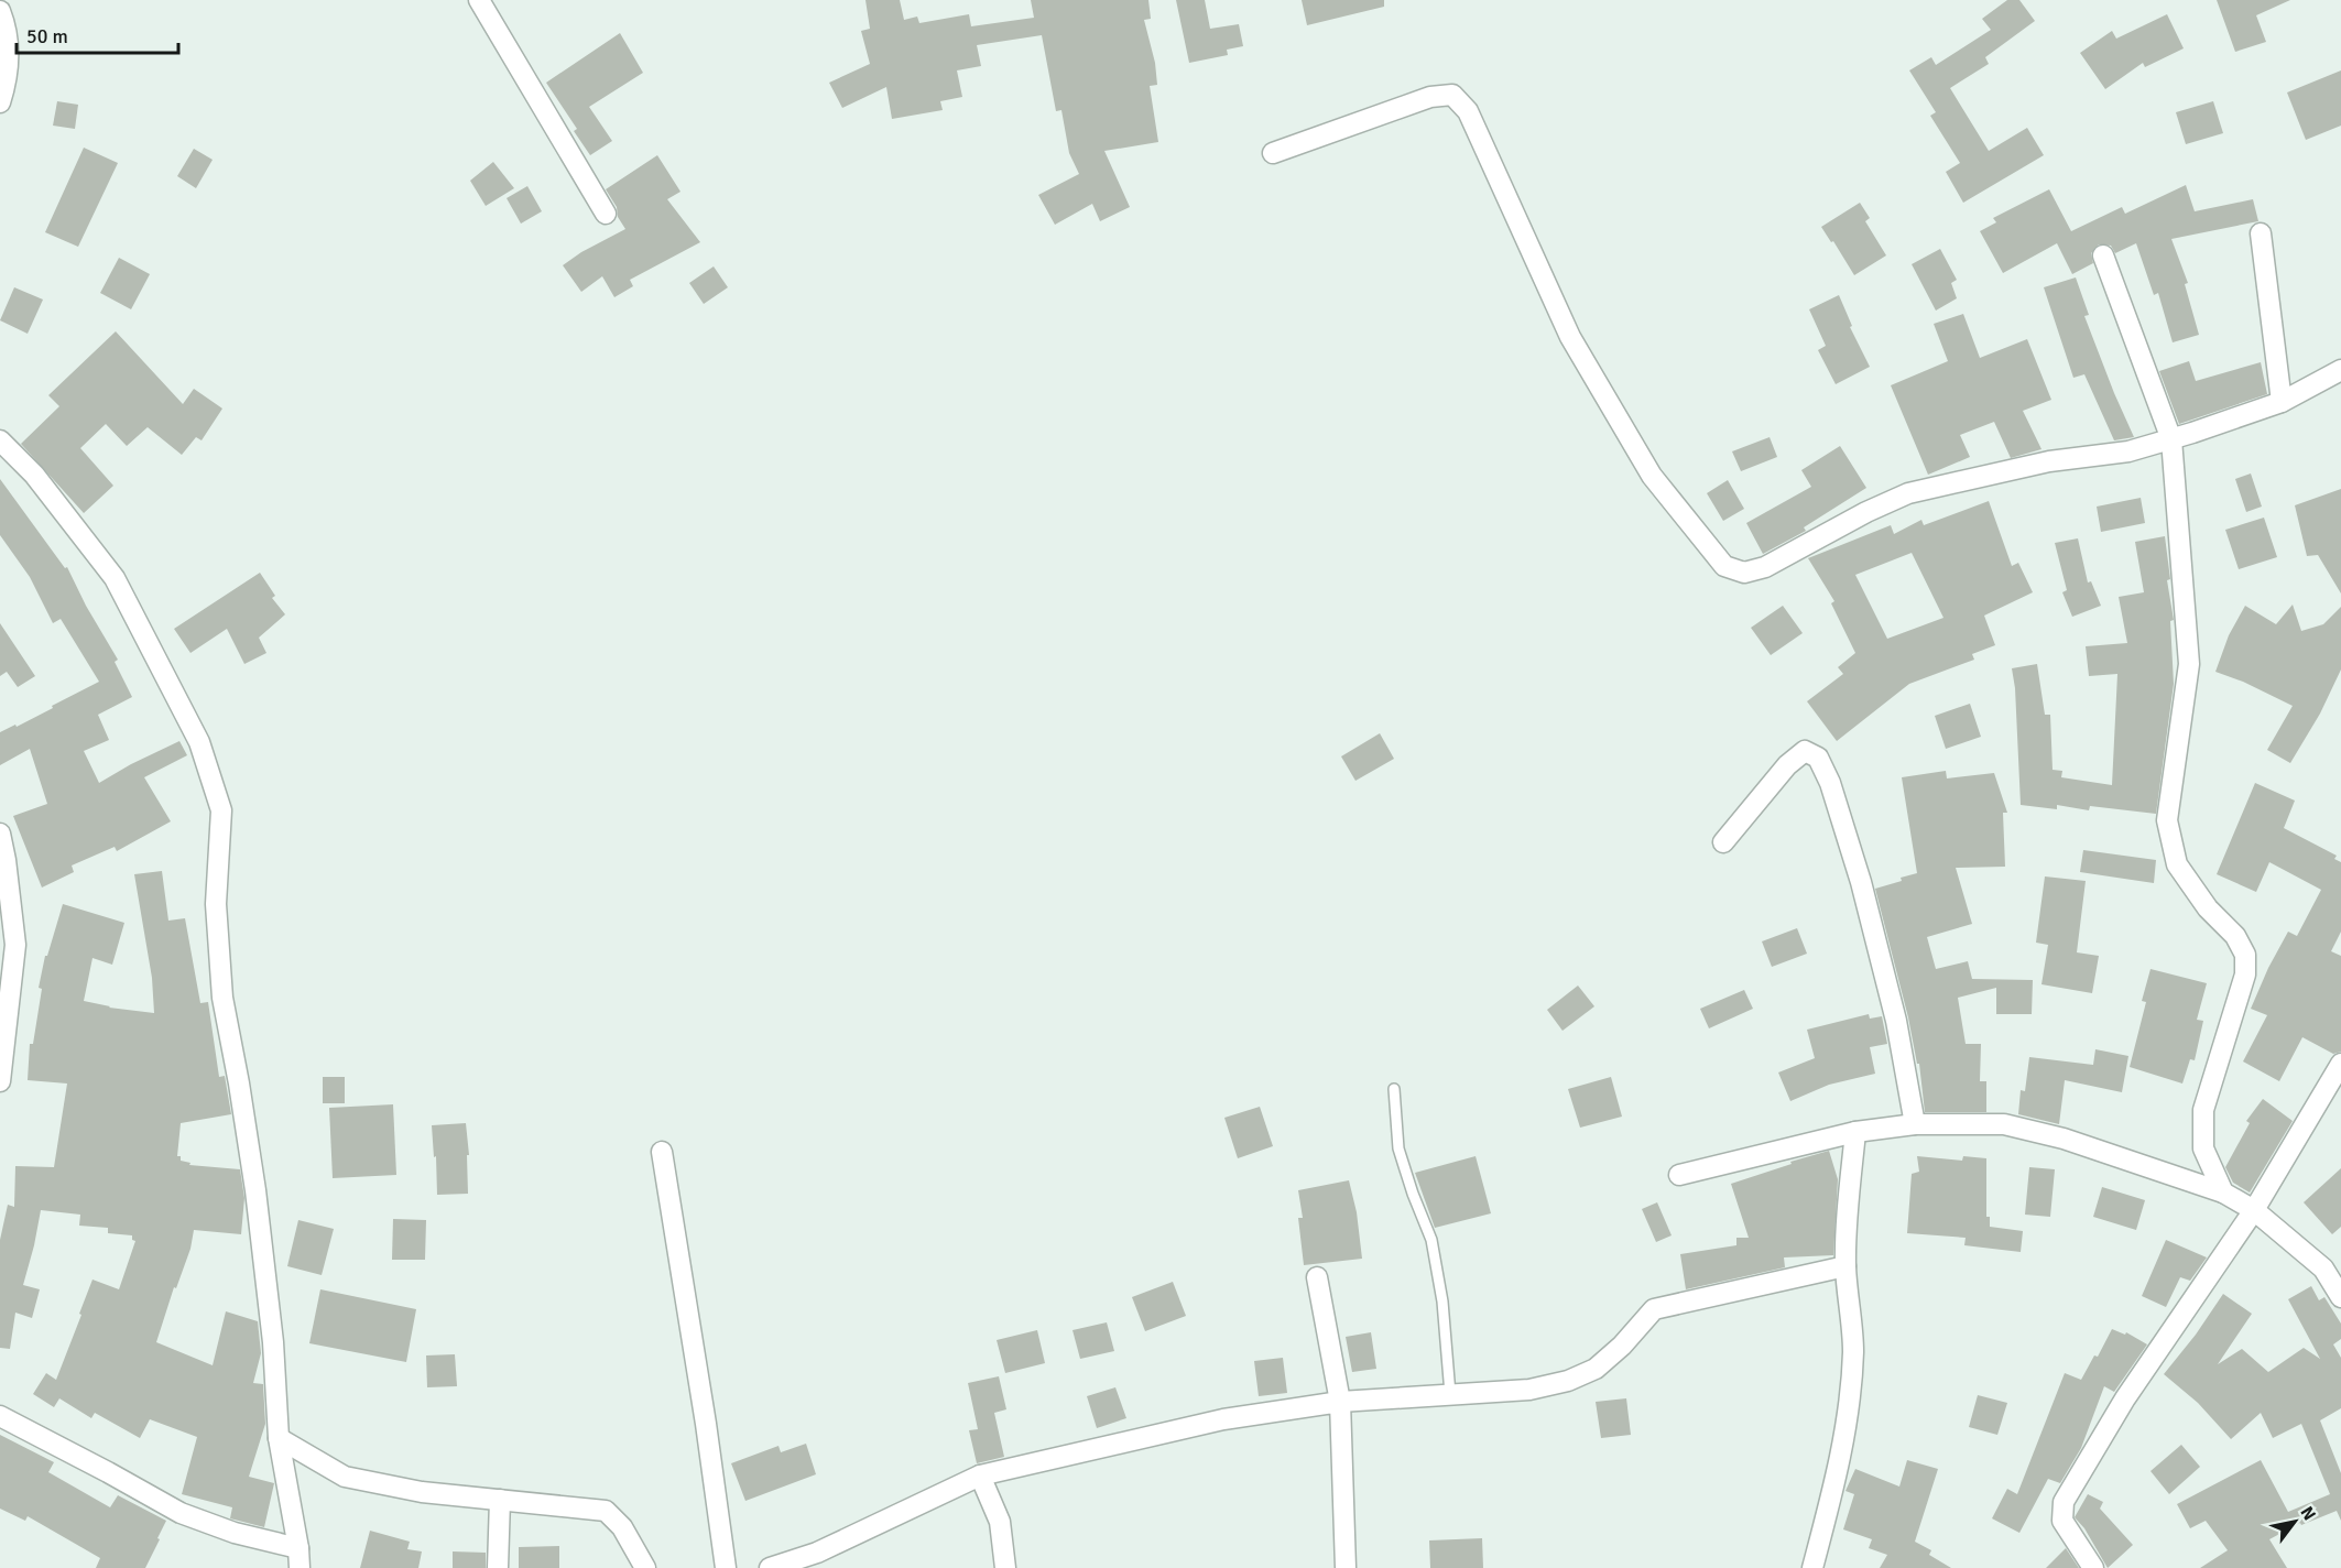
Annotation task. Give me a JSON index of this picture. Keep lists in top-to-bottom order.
{
  "scale_bar": "50 m",
  "north": "top right"
}
